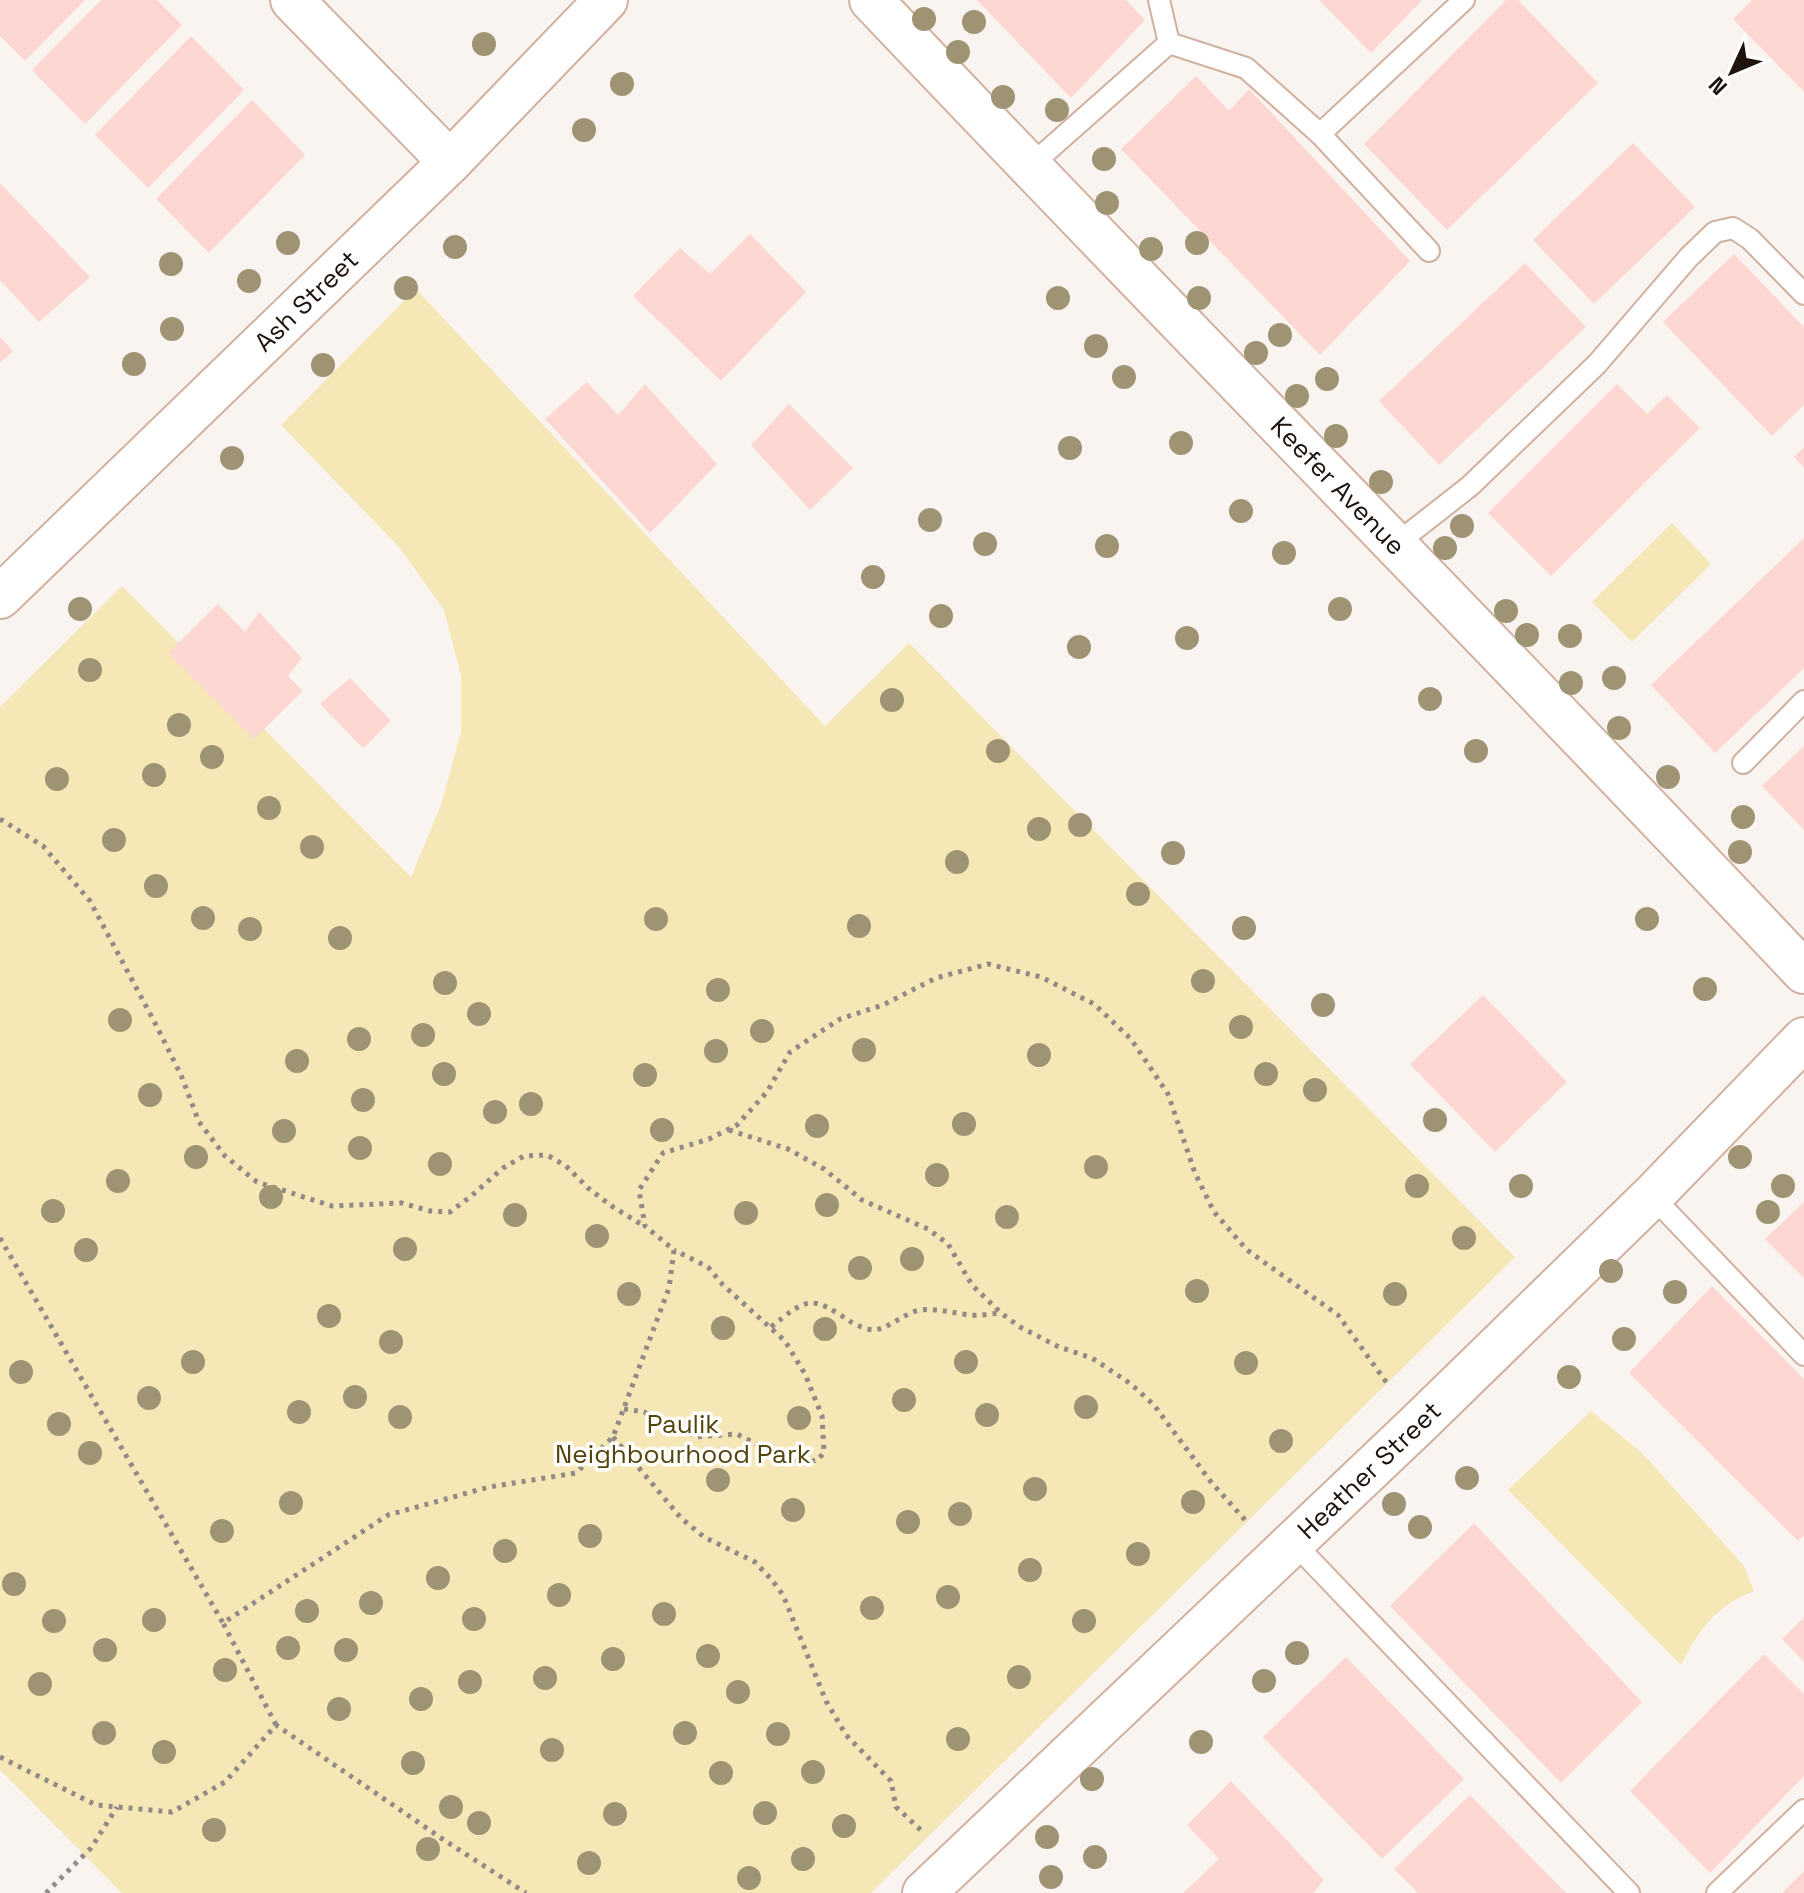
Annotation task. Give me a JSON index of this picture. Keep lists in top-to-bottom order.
{
  "streets": {
    "street": ["Ash Street", "Keefer Avenue", "Heather Street"]
  },
  "parks": ["Paulik Neighbourhood Park"],
  "north": "bottom left"
}
